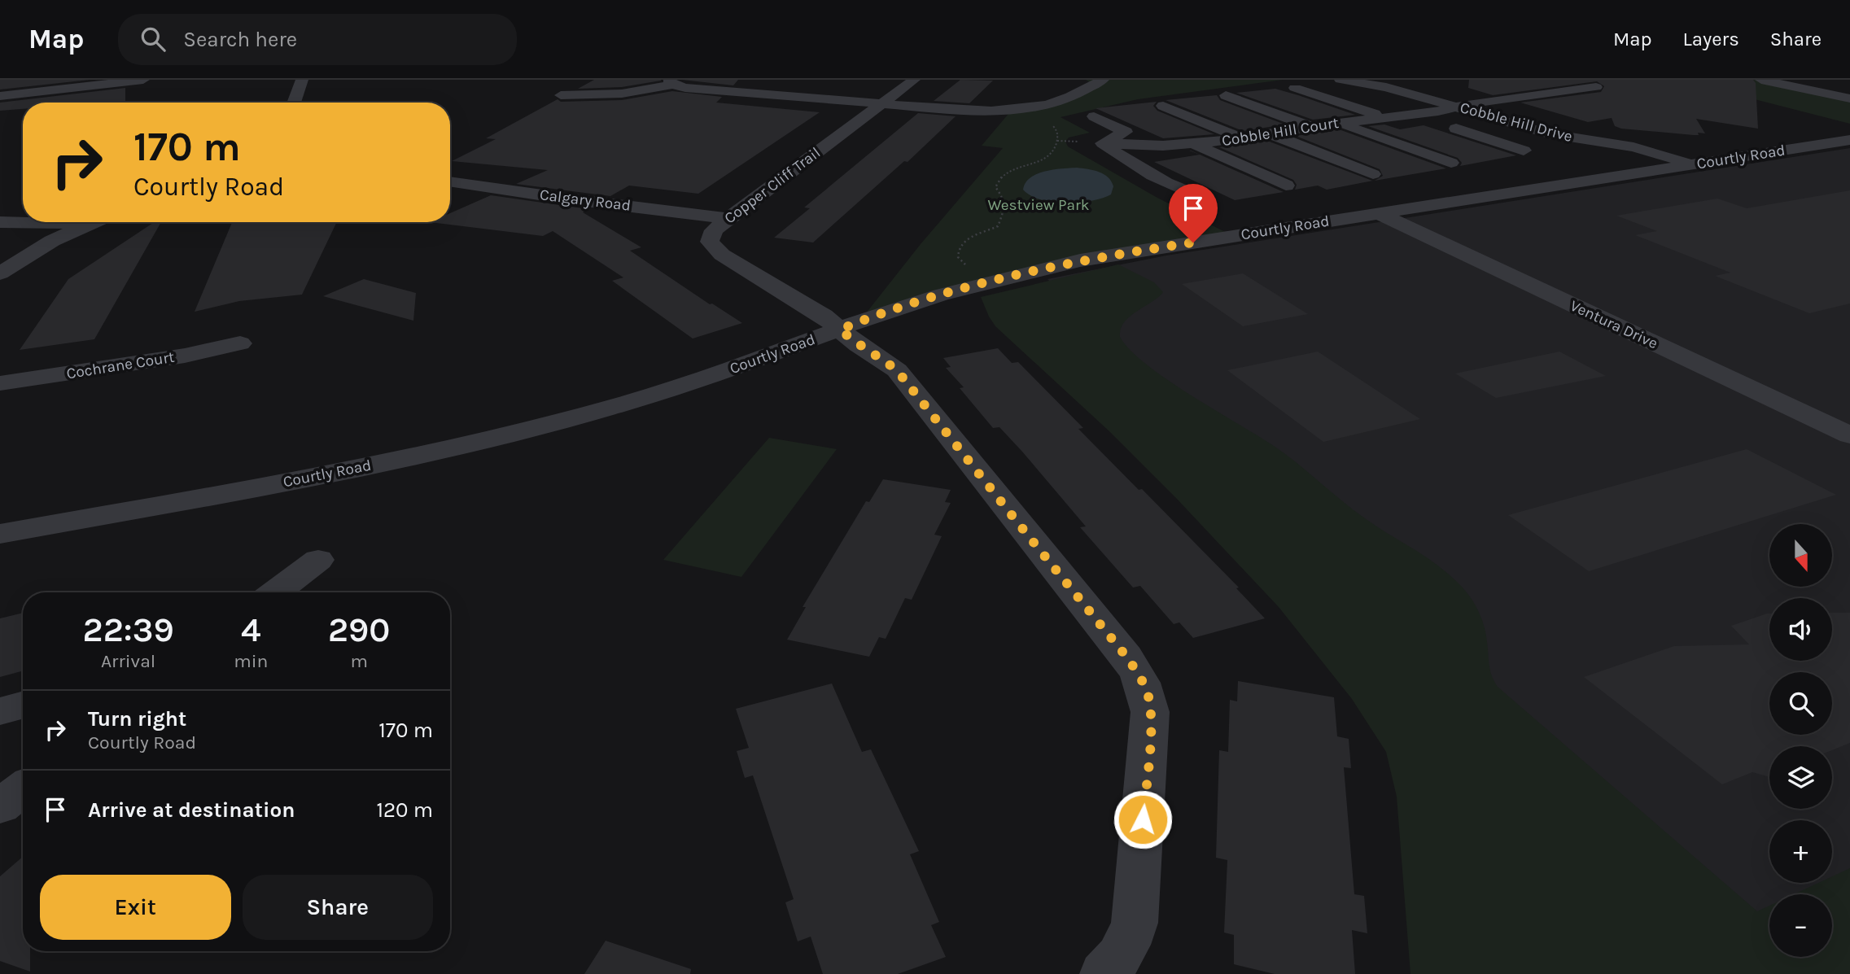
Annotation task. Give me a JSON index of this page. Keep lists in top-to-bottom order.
{
  "streets": {
    "street": [
      "Cobble Hill Drive",
      "Cobble Hill Court",
      "Courtly Road",
      "Copper Cliff Trail",
      "Calgary Road",
      "Ventura Drive",
      "Cochrane Court"
    ]
  },
  "crossings": [
    ["Cobble Hill Drive", "Cobble Hill Court"],
    ["Cobble Hill Drive", "Courtly Road"],
    ["Courtly Road", "Copper Cliff Trail"],
    ["Courtly Road", "Ventura Drive"],
    ["Copper Cliff Trail", "Calgary Road"]
  ],
  "parks": ["Westview Park"],
  "north": "bottom",
  "page": {
    "header": "Map",
    "search": "Search here",
    "nav": ["Map", "Layers", "Share"],
    "turn": ["170 m", "Courtly Road"],
    "map_buttons": ["+", "−"],
    "eta": [
      "22:39",
      "Arrival",
      "4",
      "min",
      "290",
      "m"
    ],
    "list": [
      {
        "name": "Turn right",
        "note": "Courtly Road",
        "value": "170 m"
      },
      {
        "name": "Arrive at destination",
        "value": "120 m"
      }
    ],
    "buttons": ["Exit", "Share"]
  }
}
